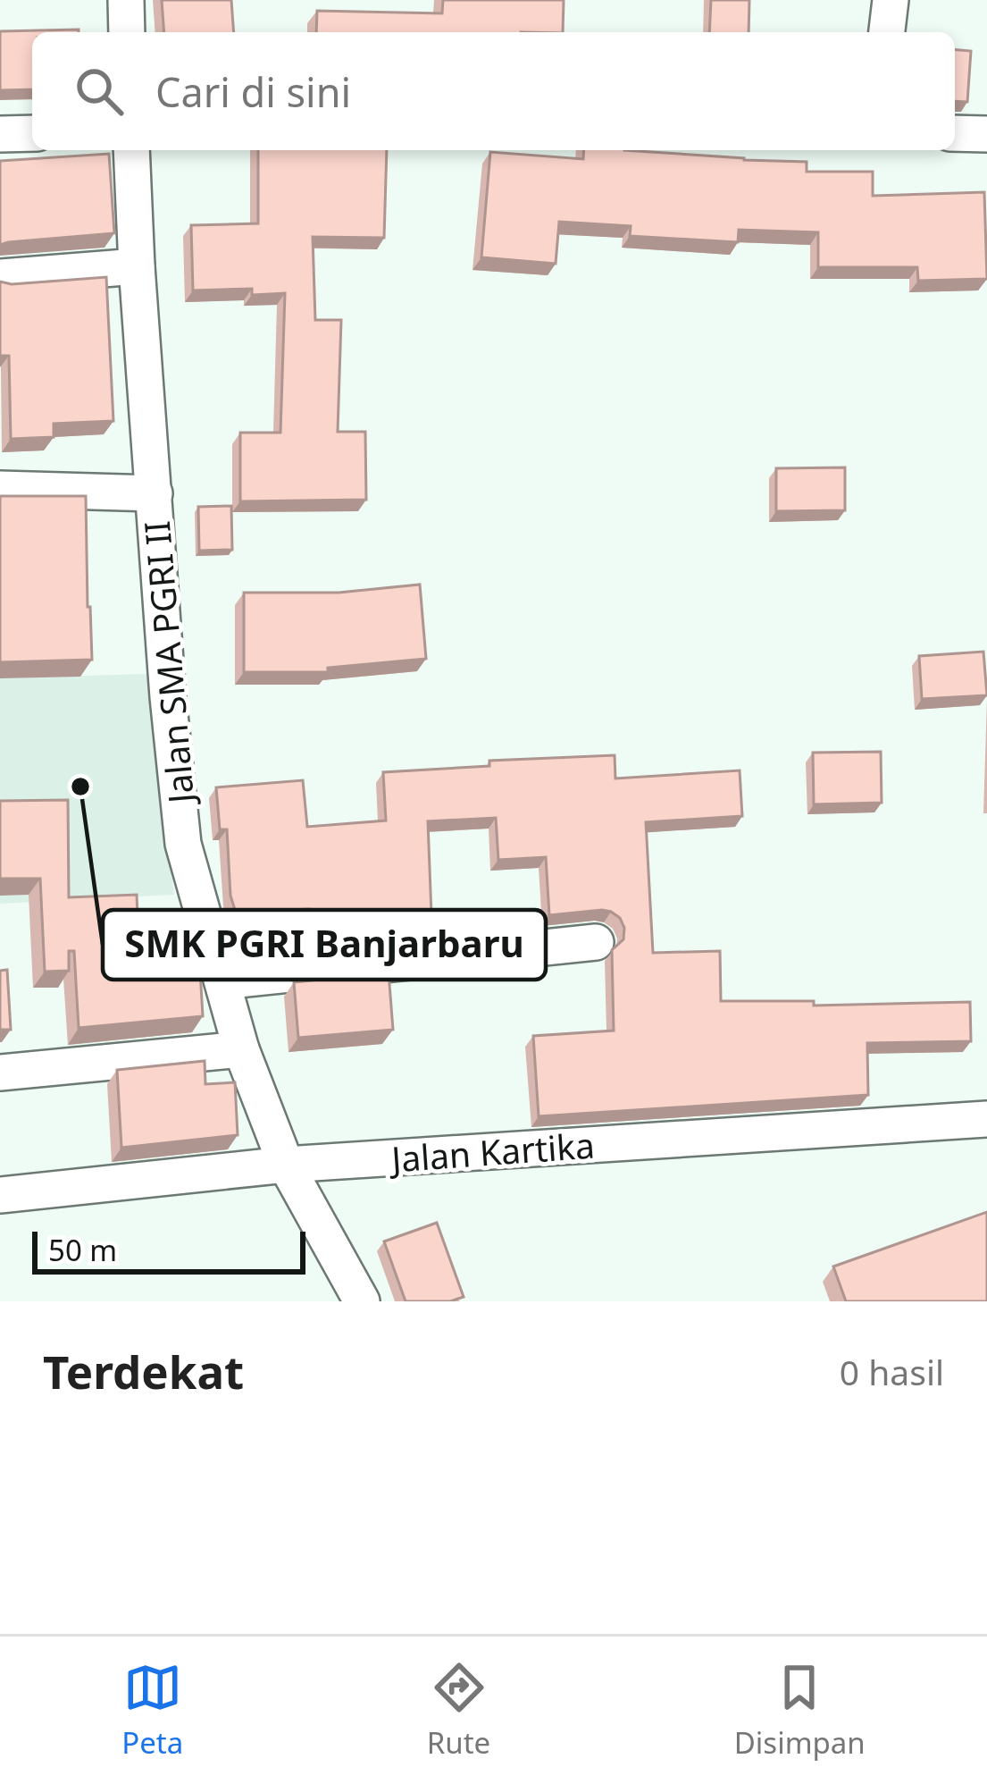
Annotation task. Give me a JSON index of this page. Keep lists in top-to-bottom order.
{
  "streets": {
    "street": ["Jalan SMA PGRI II", "Jalan Kartika"]
  },
  "crossings": [
    ["Jalan SMA PGRI II", "Jalan Kartika"]
  ],
  "places": ["SMK PGRI Banjarbaru"],
  "scale_bar": "50 m",
  "page": {
    "search": "Cari di sini",
    "scale": "50 m",
    "heading": ["Terdekat", "0 hasil"],
    "nav": ["Peta", "Rute", "Disimpan"]
  }
}
